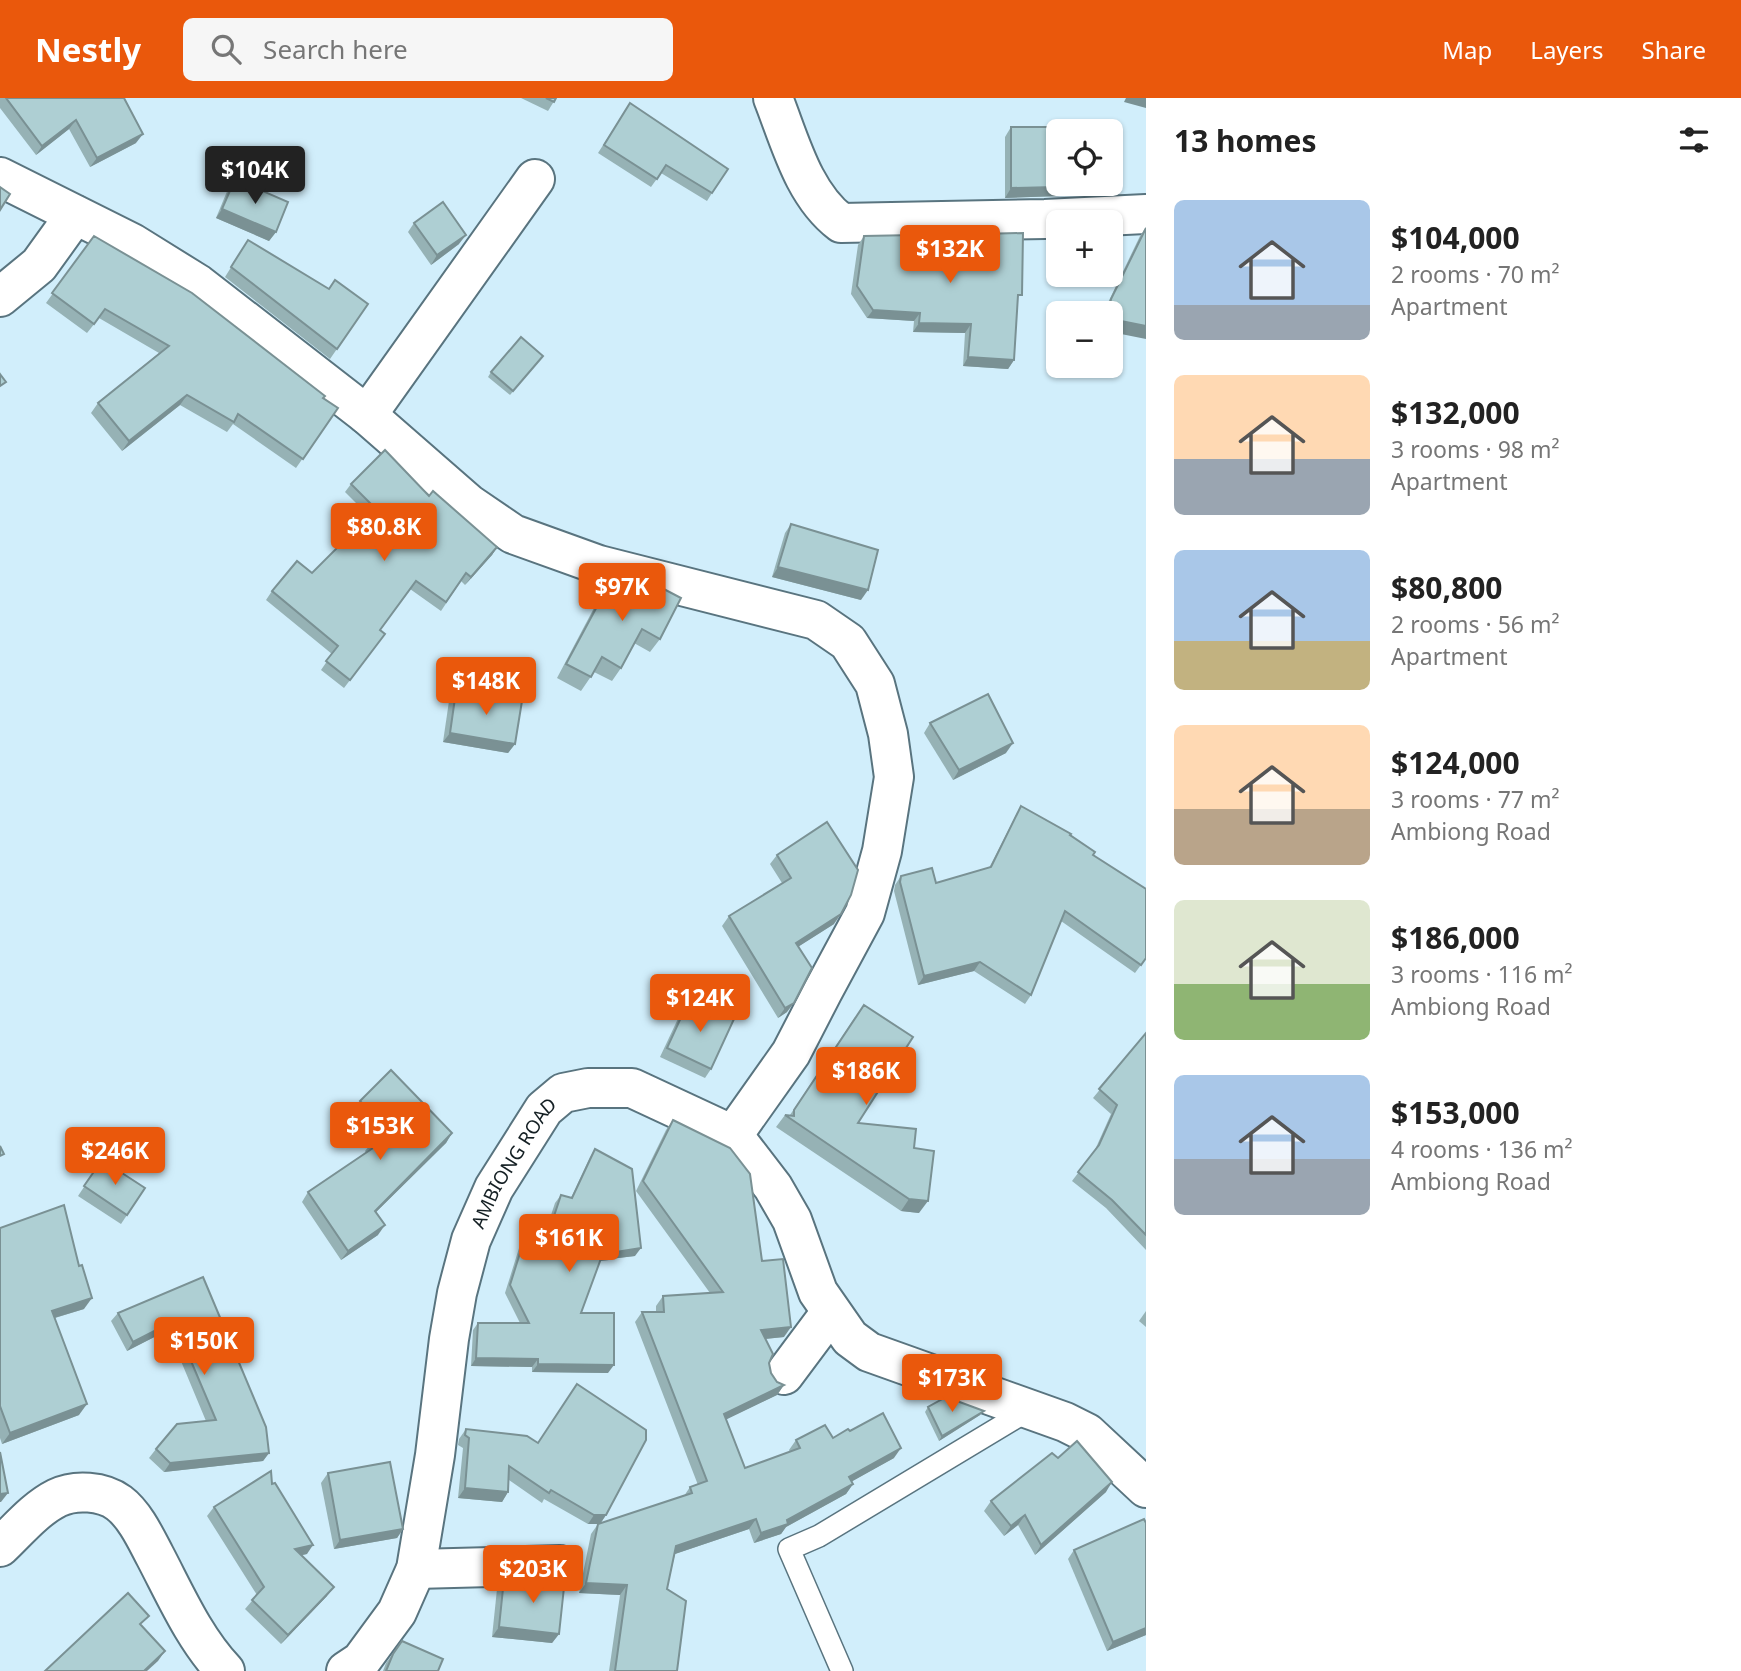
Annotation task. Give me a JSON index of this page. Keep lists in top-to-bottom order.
{
  "streets": {
    "street": ["AMBIONG ROAD"]
  },
  "page": {
    "header": "Nestly",
    "search": "Search here",
    "nav": ["Map", "Layers", "Share"],
    "heading": "13 homes",
    "map_buttons": ["+", "−"],
    "price": [
      "$104K",
      "$132K",
      "$80.8K",
      "$97K",
      "$148K",
      "$124K",
      "$186K",
      "$153K",
      "$246K",
      "$161K",
      "$150K",
      "$173K",
      "$203K"
    ],
    "list": [
      {
        "name": "$104,000",
        "note": "2 rooms · 70 m² · Apartment"
      },
      {
        "name": "$132,000",
        "note": "3 rooms · 98 m² · Apartment"
      },
      {
        "name": "$80,800",
        "note": "2 rooms · 56 m² · Apartment"
      },
      {
        "name": "$124,000",
        "note": "3 rooms · 77 m² · Ambiong Road"
      },
      {
        "name": "$186,000",
        "note": "3 rooms · 116 m² · Ambiong Road"
      },
      {
        "name": "$153,000",
        "note": "4 rooms · 136 m² · Ambiong Road"
      }
    ]
  }
}
